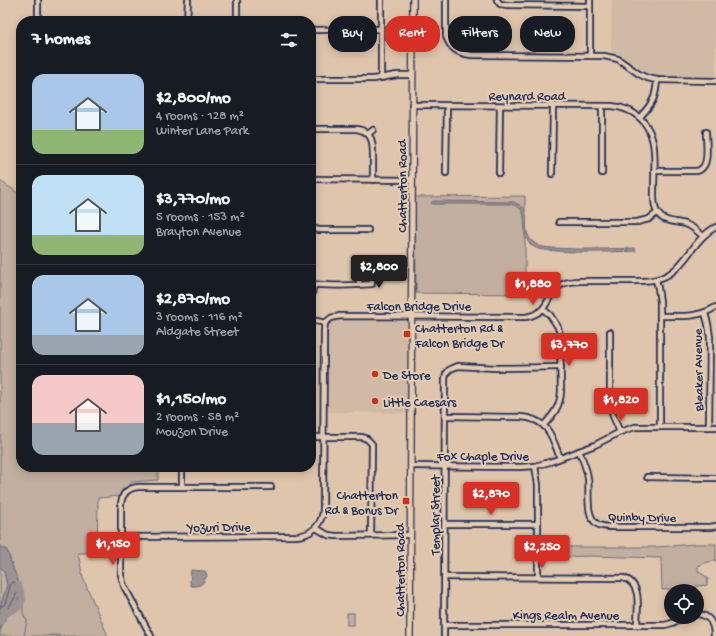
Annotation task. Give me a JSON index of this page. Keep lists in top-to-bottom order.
{
  "streets": {
    "main road": ["Chatterton Road"],
    "street": [
      "Reynard Road",
      "Falcon Bridge Drive",
      "Bleaker Avenue",
      "Fox Chaple Drive",
      "Templar Street",
      "Quinby Drive",
      "Yozuri Drive",
      "Kings Realm Avenue"
    ]
  },
  "crossings": [
    ["Reynard Road", "Chatterton Road"],
    ["Chatterton Road", "Falcon Bridge Drive"],
    ["Chatterton Road", "Fox Chaple Drive"],
    ["Bleaker Avenue", "Fox Chaple Drive"],
    ["Fox Chaple Drive", "Templar Street"],
    ["Fox Chaple Drive", "Quinby Drive"],
    ["Templar Street", "Kings Realm Avenue"]
  ],
  "places": {
    "transit": ["Chatterton Rd & Falcon Bridge Dr", "Chatterton Rd & Bonus Dr"],
    "other": ["De Store", "Little Caesars"]
  },
  "page": {
    "chip": [
      "Buy",
      "Rent",
      "Filters",
      "New"
    ],
    "heading": "7 homes",
    "list": [
      {
        "name": "$2,800/mo",
        "note": "4 rooms · 128 m² · Winter Lane Park"
      },
      {
        "name": "$3,770/mo",
        "note": "5 rooms · 153 m² · Brayton Avenue"
      },
      {
        "name": "$2,870/mo",
        "note": "3 rooms · 116 m² · Aldgate Street"
      },
      {
        "name": "$1,150/mo",
        "note": "2 rooms · 58 m² · Mouzon Drive"
      }
    ],
    "price": [
      "$2,800",
      "$1,880",
      "$3,770",
      "$1,820",
      "$2,870",
      "$1,150",
      "$2,250"
    ]
  }
}
